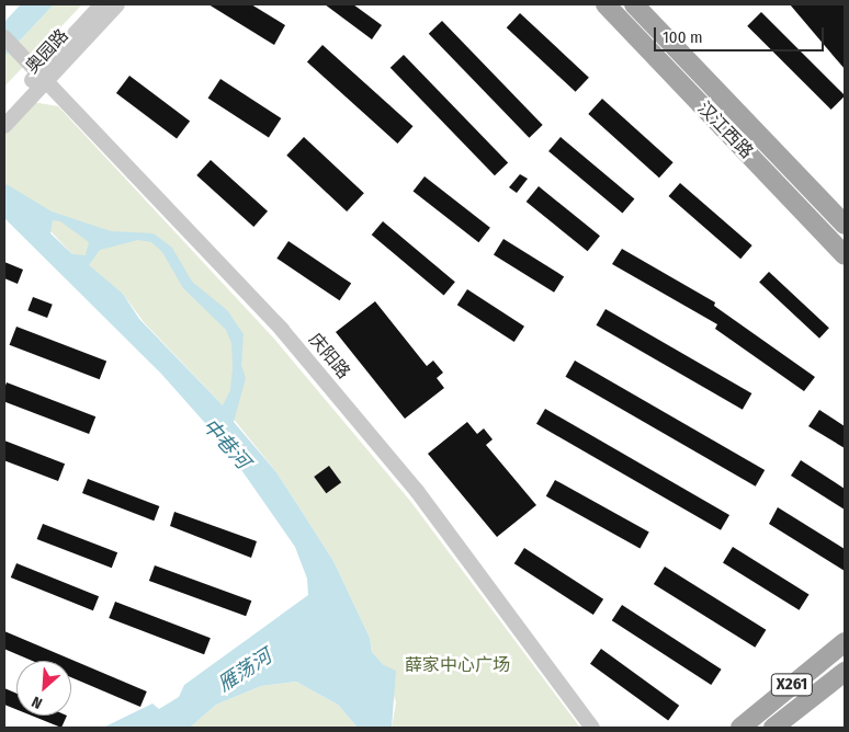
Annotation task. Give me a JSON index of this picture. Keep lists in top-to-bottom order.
{
  "streets": {
    "main road": ["汉江西路", "X261"],
    "street": ["奥园路", "庆阳路"]
  },
  "crossings": [
    ["奥园路", "庆阳路"]
  ],
  "water": ["中巷河", "雁荡河"],
  "parks": ["薛家中心广场"],
  "scale_bar": "100 m",
  "north": "bottom left"
}
